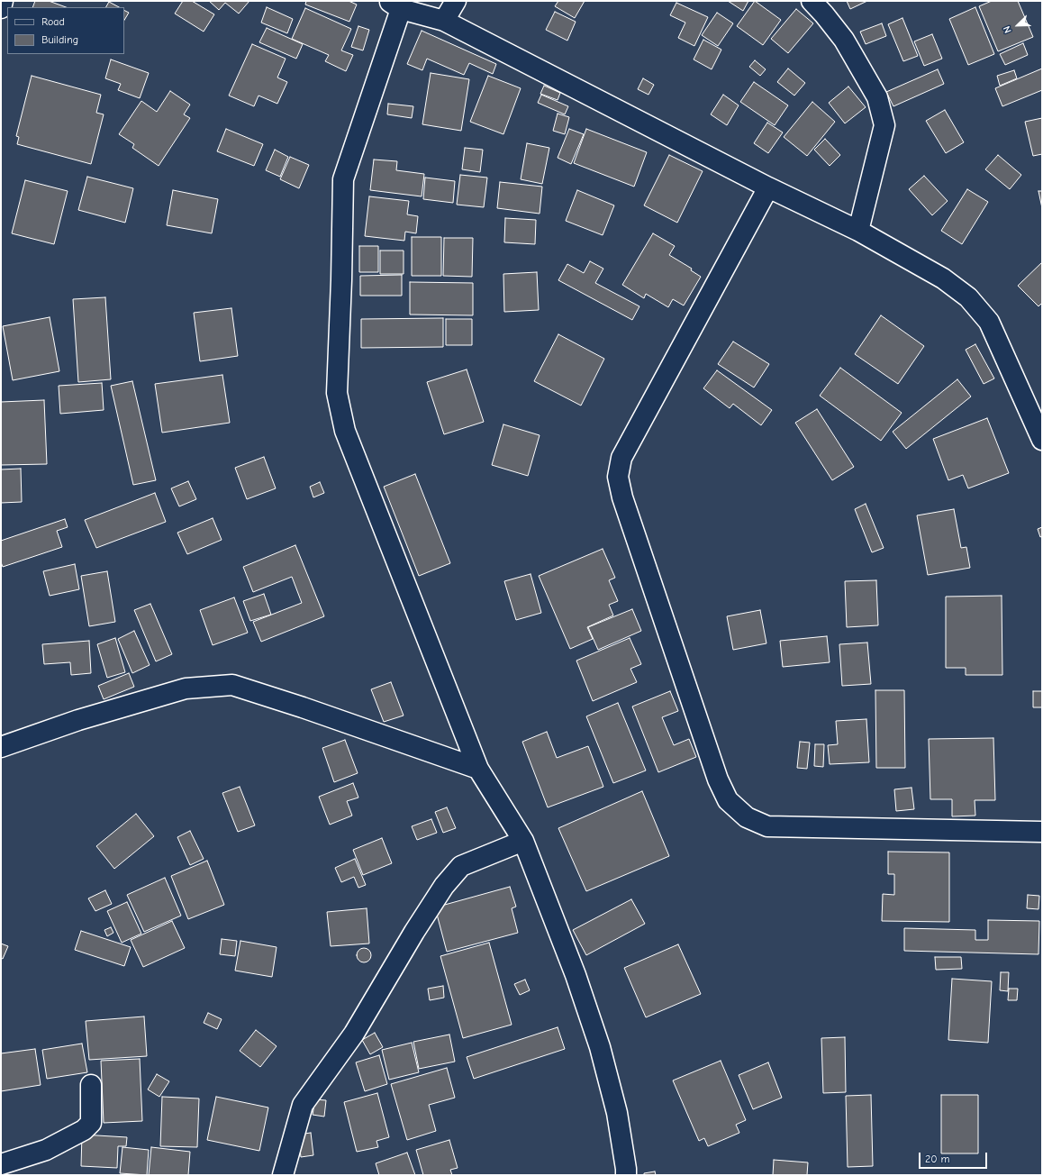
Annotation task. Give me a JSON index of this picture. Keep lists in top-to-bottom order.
{
  "legend": ["Road", "Building"],
  "scale_bar": "20 m",
  "north": "bottom left"
}
